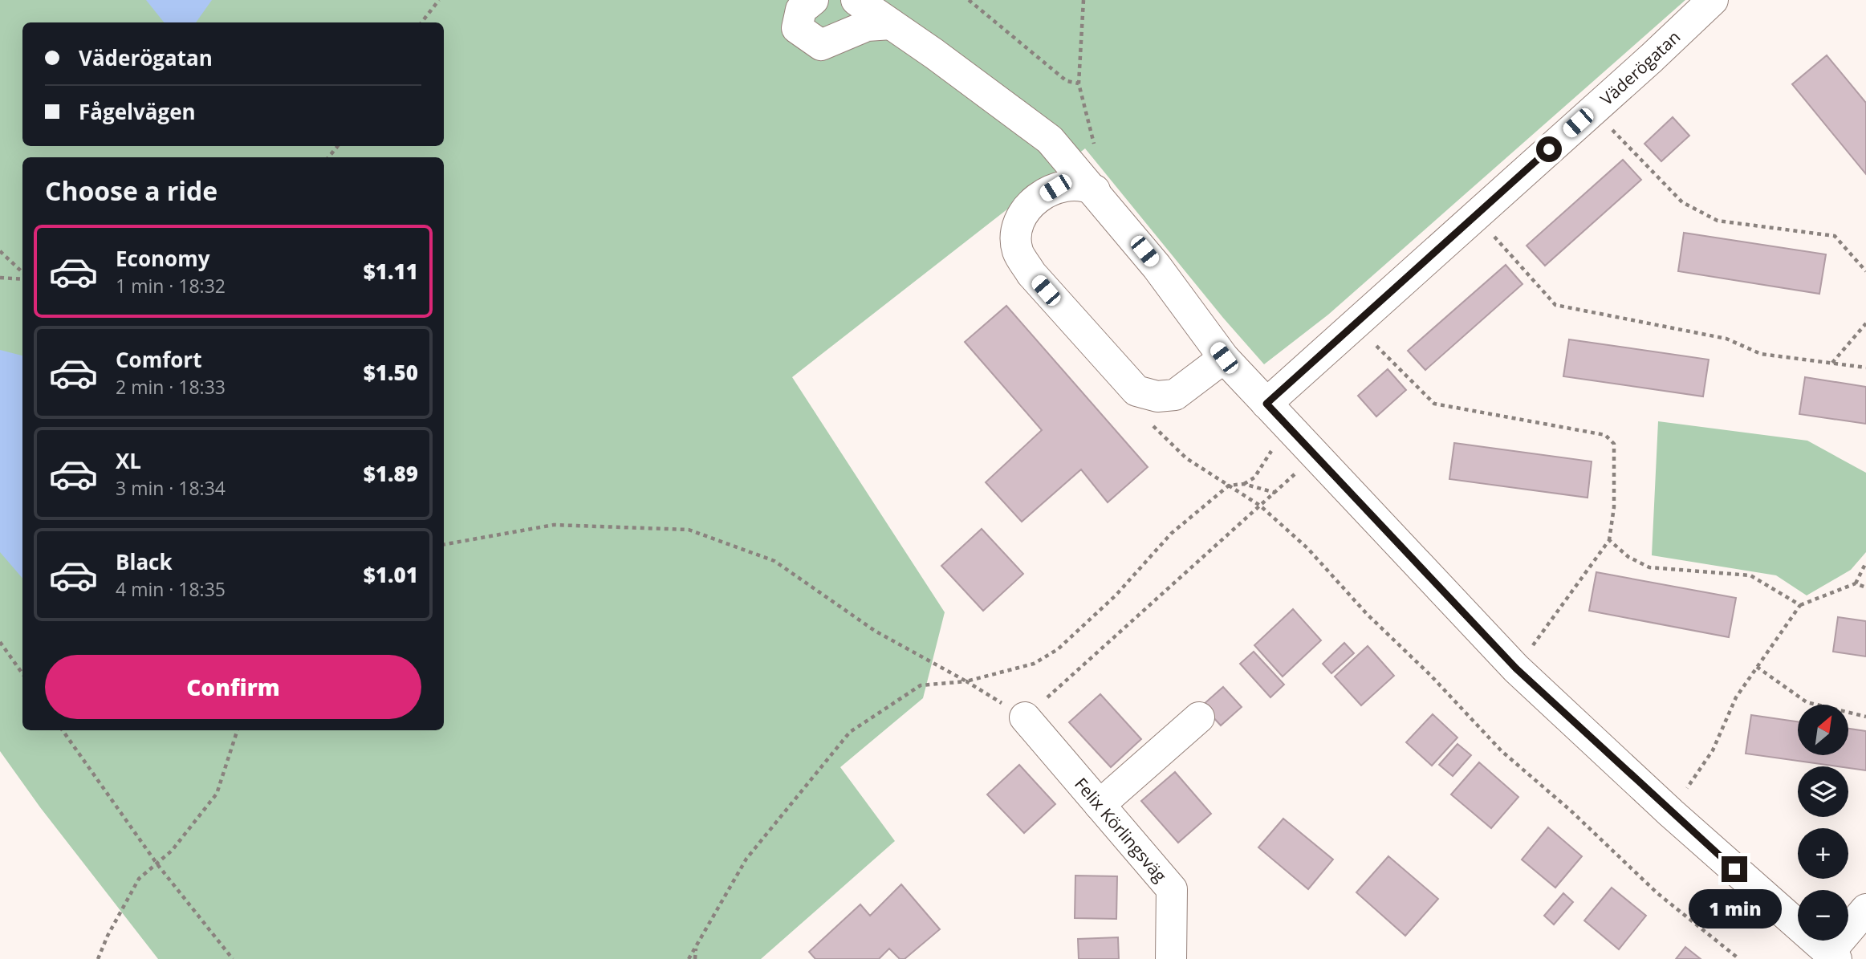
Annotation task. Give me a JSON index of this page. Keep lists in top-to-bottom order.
{
  "streets": {
    "street": ["Väderögatan", "Felix Körlingsväg"]
  },
  "north": "top right",
  "page": {
    "banner": ["Väderögatan", "Fågelvägen"],
    "heading": "Choose a ride",
    "list": [
      {
        "name": "Economy",
        "note": "1 min · 18:32",
        "value": "$1.11"
      },
      {
        "name": "Comfort",
        "note": "2 min · 18:33",
        "value": "$1.50"
      },
      {
        "name": "XL",
        "note": "3 min · 18:34",
        "value": "$1.89"
      },
      {
        "name": "Black",
        "note": "4 min · 18:35",
        "value": "$1.01"
      }
    ],
    "buttons": "Confirm",
    "map_buttons": ["+", "−"],
    "bubble": "1 min"
  }
}
